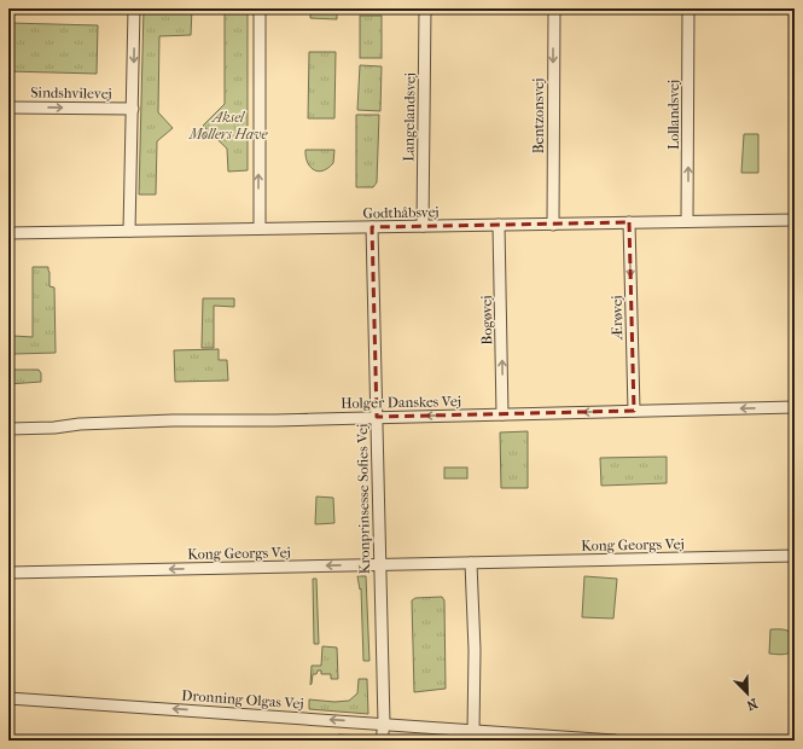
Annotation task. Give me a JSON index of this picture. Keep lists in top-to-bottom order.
{
  "streets": {
    "street": [
      "Sindshvilevej",
      "Lollandsvej",
      "Bentzonsvej",
      "Langelandsvej",
      "Godthåbsvej",
      "Ærøvej",
      "Bogøvej",
      "Holger Danskes Vej",
      "Kronprinsesse Sofies Vej",
      "Kong Georgs Vej",
      "Dronning Olgas Vej"
    ]
  },
  "crossings": [
    ["Lollandsvej", "Godthåbsvej"],
    ["Bentzonsvej", "Godthåbsvej"],
    ["Langelandsvej", "Godthåbsvej"],
    ["Godthåbsvej", "Ærøvej"],
    ["Godthåbsvej", "Bogøvej"],
    ["Godthåbsvej", "Kronprinsesse Sofies Vej"],
    ["Ærøvej", "Holger Danskes Vej"],
    ["Bogøvej", "Holger Danskes Vej"],
    ["Holger Danskes Vej", "Kronprinsesse Sofies Vej"],
    ["Kronprinsesse Sofies Vej", "Kong Georgs Vej"],
    ["Kronprinsesse Sofies Vej", "Dronning Olgas Vej"]
  ],
  "one_way": [
    "Sindshvilevej",
    "Lollandsvej",
    "Bentzonsvej",
    "Ærøvej",
    "Bogøvej",
    "Holger Danskes Vej",
    "Kong Georgs Vej",
    "Dronning Olgas Vej"
  ],
  "parks": ["Aksel Møllers Have"],
  "north": "bottom right"
}
